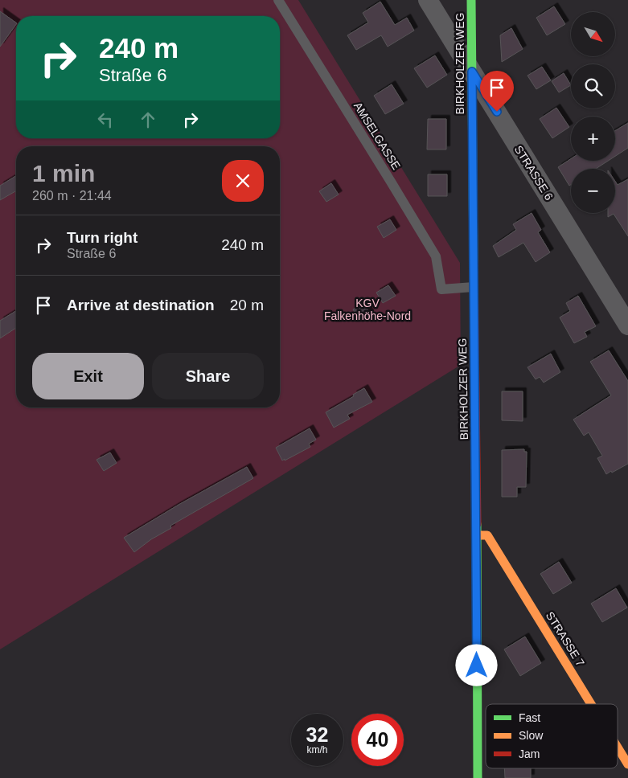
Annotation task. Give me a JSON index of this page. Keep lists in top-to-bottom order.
{
  "streets": {
    "street": ["BIRKHOLZER WEG", "STRASSE 6", "STRASSE 7"],
    "lane": ["AMSELGASSE"]
  },
  "crossings": [
    ["BIRKHOLZER WEG", "AMSELGASSE"],
    ["BIRKHOLZER WEG", "STRASSE 6"],
    ["BIRKHOLZER WEG", "STRASSE 7"]
  ],
  "parks": ["KGV Falkenhöhe-Nord"],
  "legend": ["Fast", "Slow", "Jam"],
  "north": "bottom right",
  "page": {
    "map_buttons": ["+", "−"],
    "turn": ["240 m", "Straße 6"],
    "heading": ["1 min", "260 m · 21:44"],
    "list": [
      {
        "name": "Turn right",
        "note": "Straße 6",
        "value": "240 m"
      },
      {
        "name": "Arrive at destination",
        "value": "20 m"
      }
    ],
    "buttons": ["Exit", "Share"],
    "speed": "32 km/h",
    "limit": "40"
  }
}
